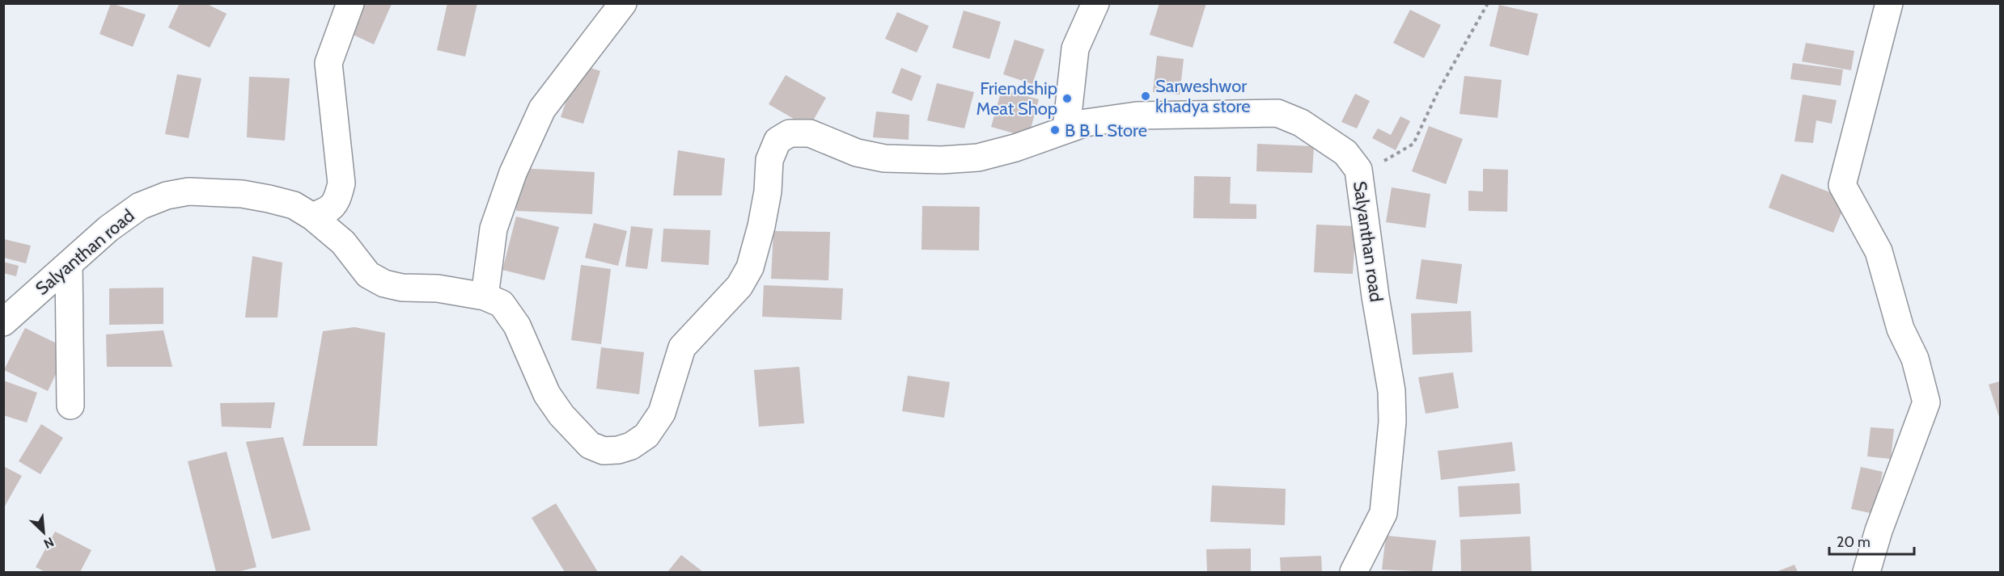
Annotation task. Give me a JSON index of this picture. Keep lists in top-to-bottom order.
{
  "streets": {
    "street": ["Salyanthan road"]
  },
  "places": ["Sarweshwor khadya store", "Friendship Meat Shop", "B B L Store"],
  "scale_bar": "20 m",
  "north": "bottom right"
}
